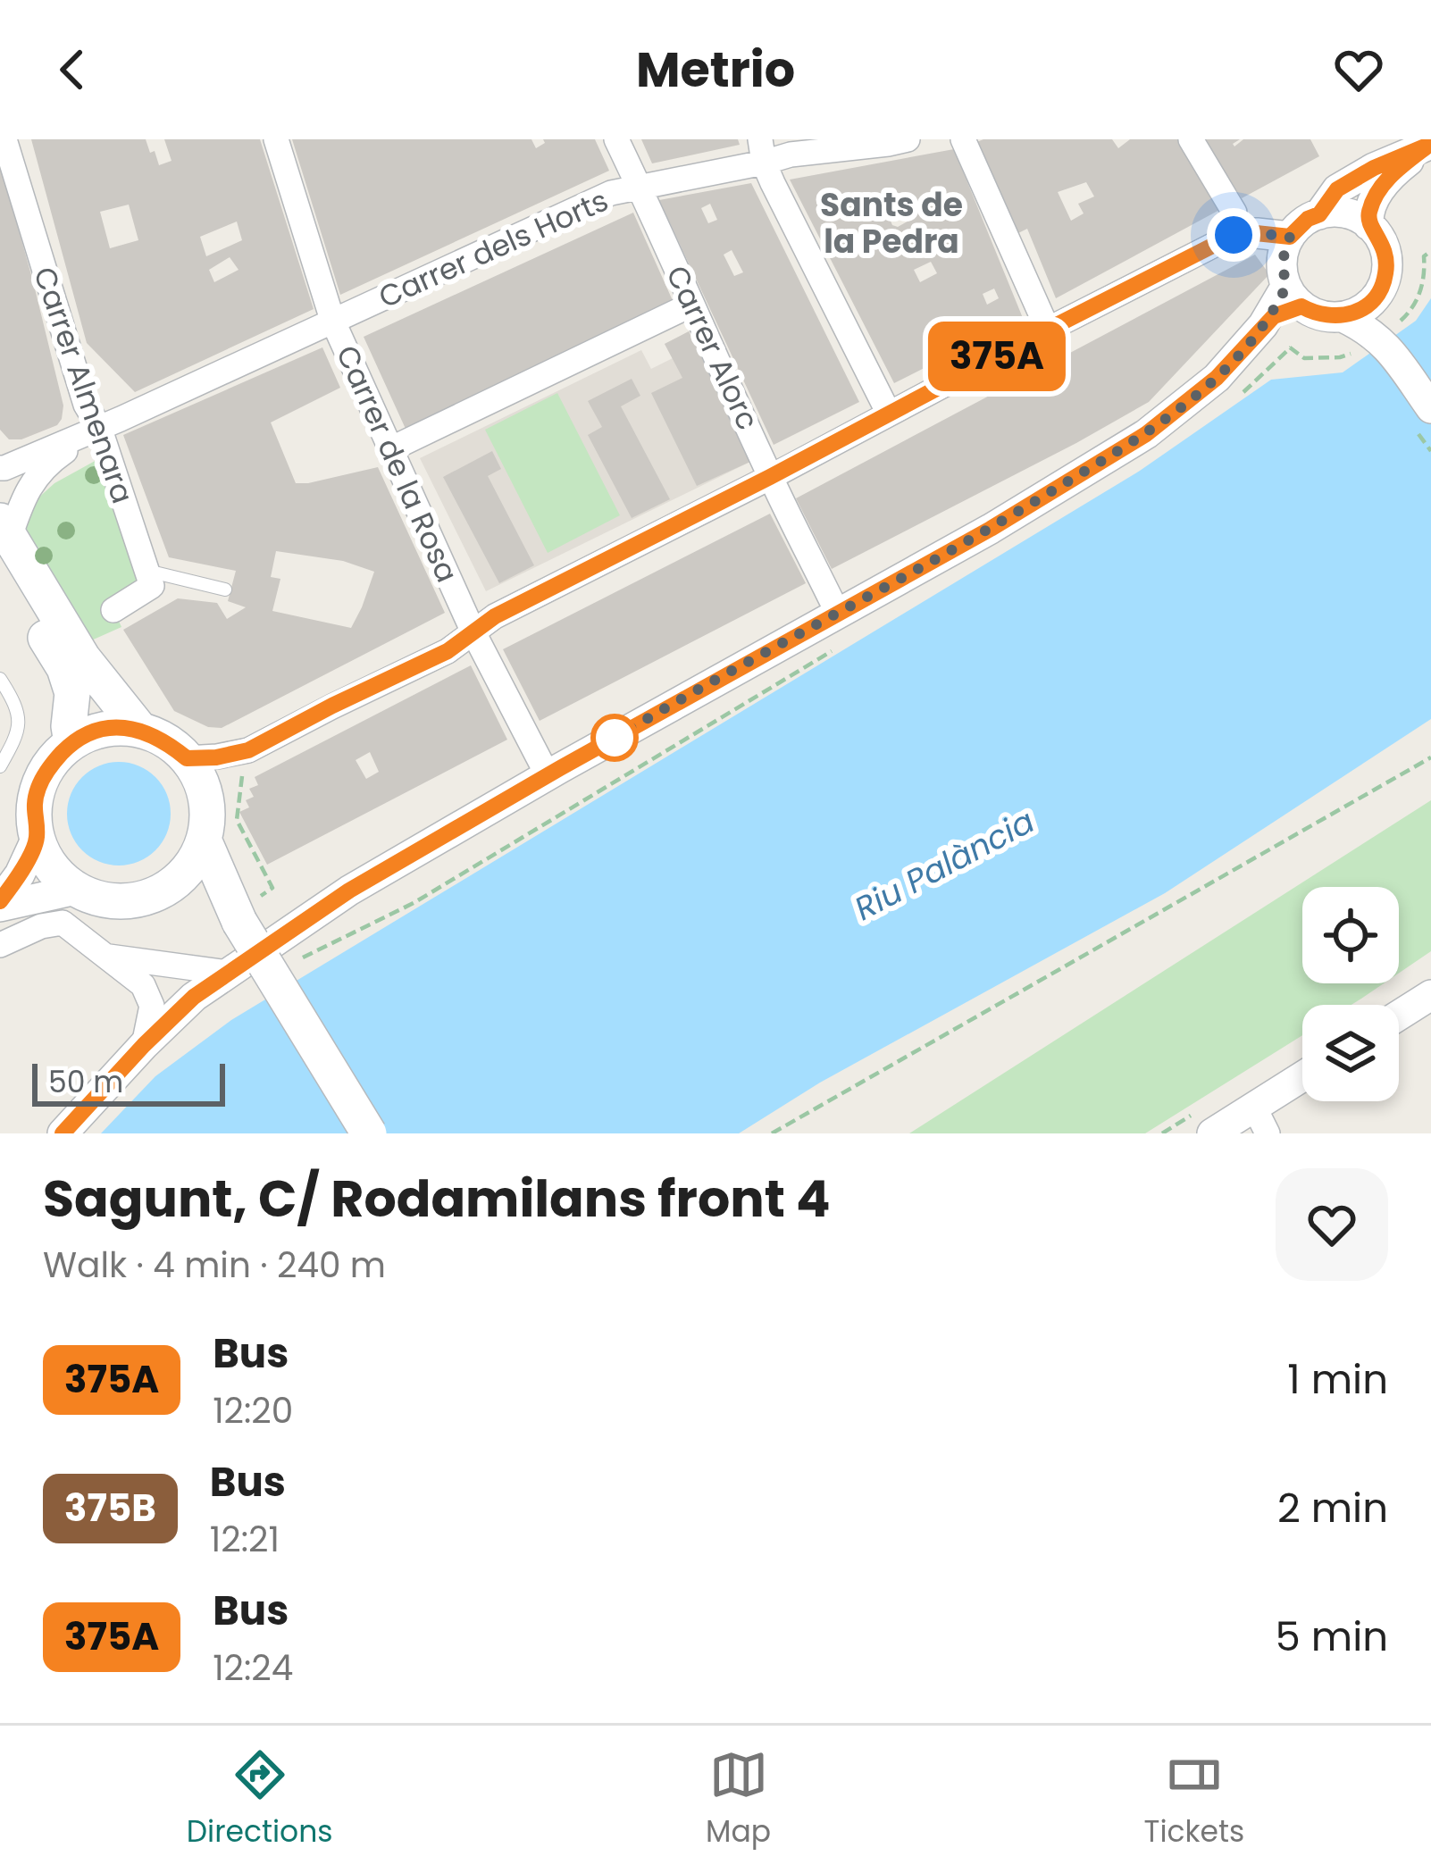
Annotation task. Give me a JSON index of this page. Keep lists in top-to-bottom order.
{
  "streets": {
    "street": [
      "Carrer dels Horts",
      "Carrer Alorc",
      "Carrer Almenara",
      "Carrer de la Rosa"
    ]
  },
  "crossings": [
    ["Carrer dels Horts", "Carrer Alorc"],
    ["Carrer dels Horts", "Carrer Almenara"],
    ["Carrer dels Horts", "Carrer de la Rosa"]
  ],
  "districts": ["Sants de la Pedra"],
  "water": ["Riu Palància"],
  "lines": ["bus line 375A"],
  "scale_bar": "50 m",
  "page": {
    "header": "Metrio",
    "on_map": "375A",
    "scale": "50 m",
    "heading": ["Sagunt, C/ Rodamilans front 4", "Walk · 4 min · 240 m"],
    "list": [
      {
        "mark": "375A",
        "name": "Bus",
        "note": "12:20",
        "value": "1 min"
      },
      {
        "mark": "375B",
        "name": "Bus",
        "note": "12:21",
        "value": "2 min"
      },
      {
        "mark": "375A",
        "name": "Bus",
        "note": "12:24",
        "value": "5 min"
      }
    ],
    "tabs": ["Directions", "Map", "Tickets"]
  }
}
